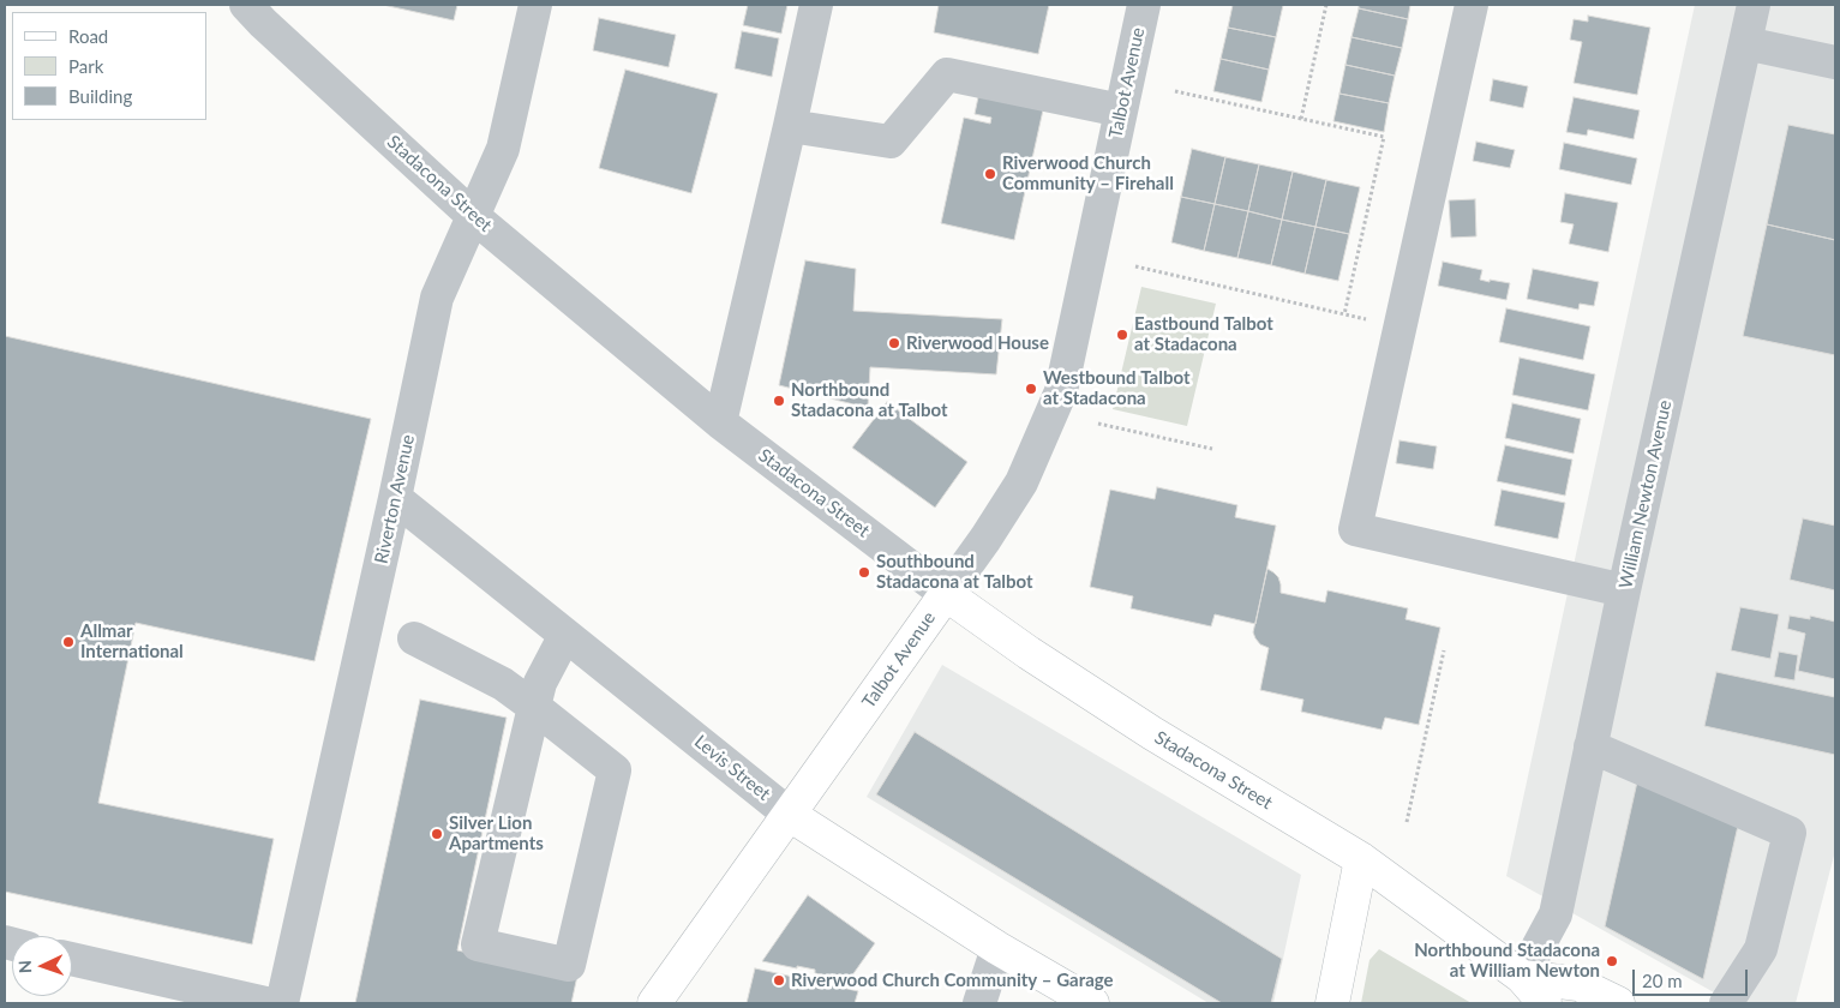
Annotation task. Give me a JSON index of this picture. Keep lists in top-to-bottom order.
{
  "streets": {
    "main road": ["Talbot Avenue", "Stadacona Street", "Levis Street"],
    "street": ["William Newton Avenue", "Riverton Avenue"]
  },
  "crossings": [
    ["Talbot Avenue", "Stadacona Street"],
    ["Talbot Avenue", "Levis Street"],
    ["Stadacona Street", "William Newton Avenue"],
    ["Stadacona Street", "Riverton Avenue"],
    ["Riverton Avenue", "Levis Street"]
  ],
  "places": [
    "Riverwood Church Community – Firehall",
    "Eastbound Talbot at Stadacona",
    "Riverwood House",
    "Westbound Talbot at Stadacona",
    "Northbound Stadacona at Talbot",
    "Southbound Stadacona at Talbot",
    "Allmar International",
    "Silver Lion Apartments",
    "Northbound Stadacona at William Newton",
    "Riverwood Church Community – Garage"
  ],
  "legend": ["Road", "Park", "Building"],
  "scale_bar": "20 m",
  "north": "left"
}
